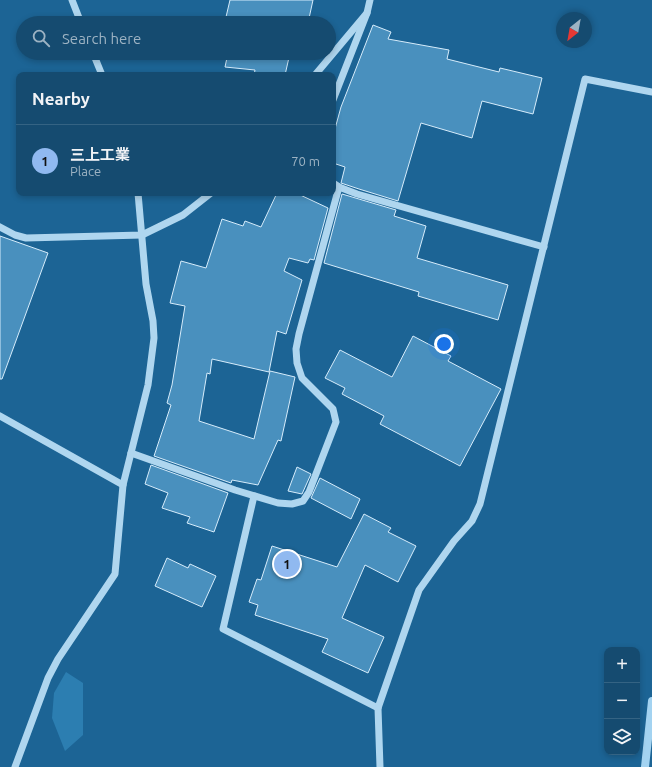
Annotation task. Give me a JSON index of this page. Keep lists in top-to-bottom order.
{
  "north": "bottom left",
  "page": {
    "search": "Search here",
    "heading": "Nearby",
    "list": [
      {
        "mark": "1",
        "name": "三上工業",
        "note": "Place",
        "value": "70 m"
      }
    ],
    "pins": "1",
    "map_buttons": ["+", "−"]
  }
}
